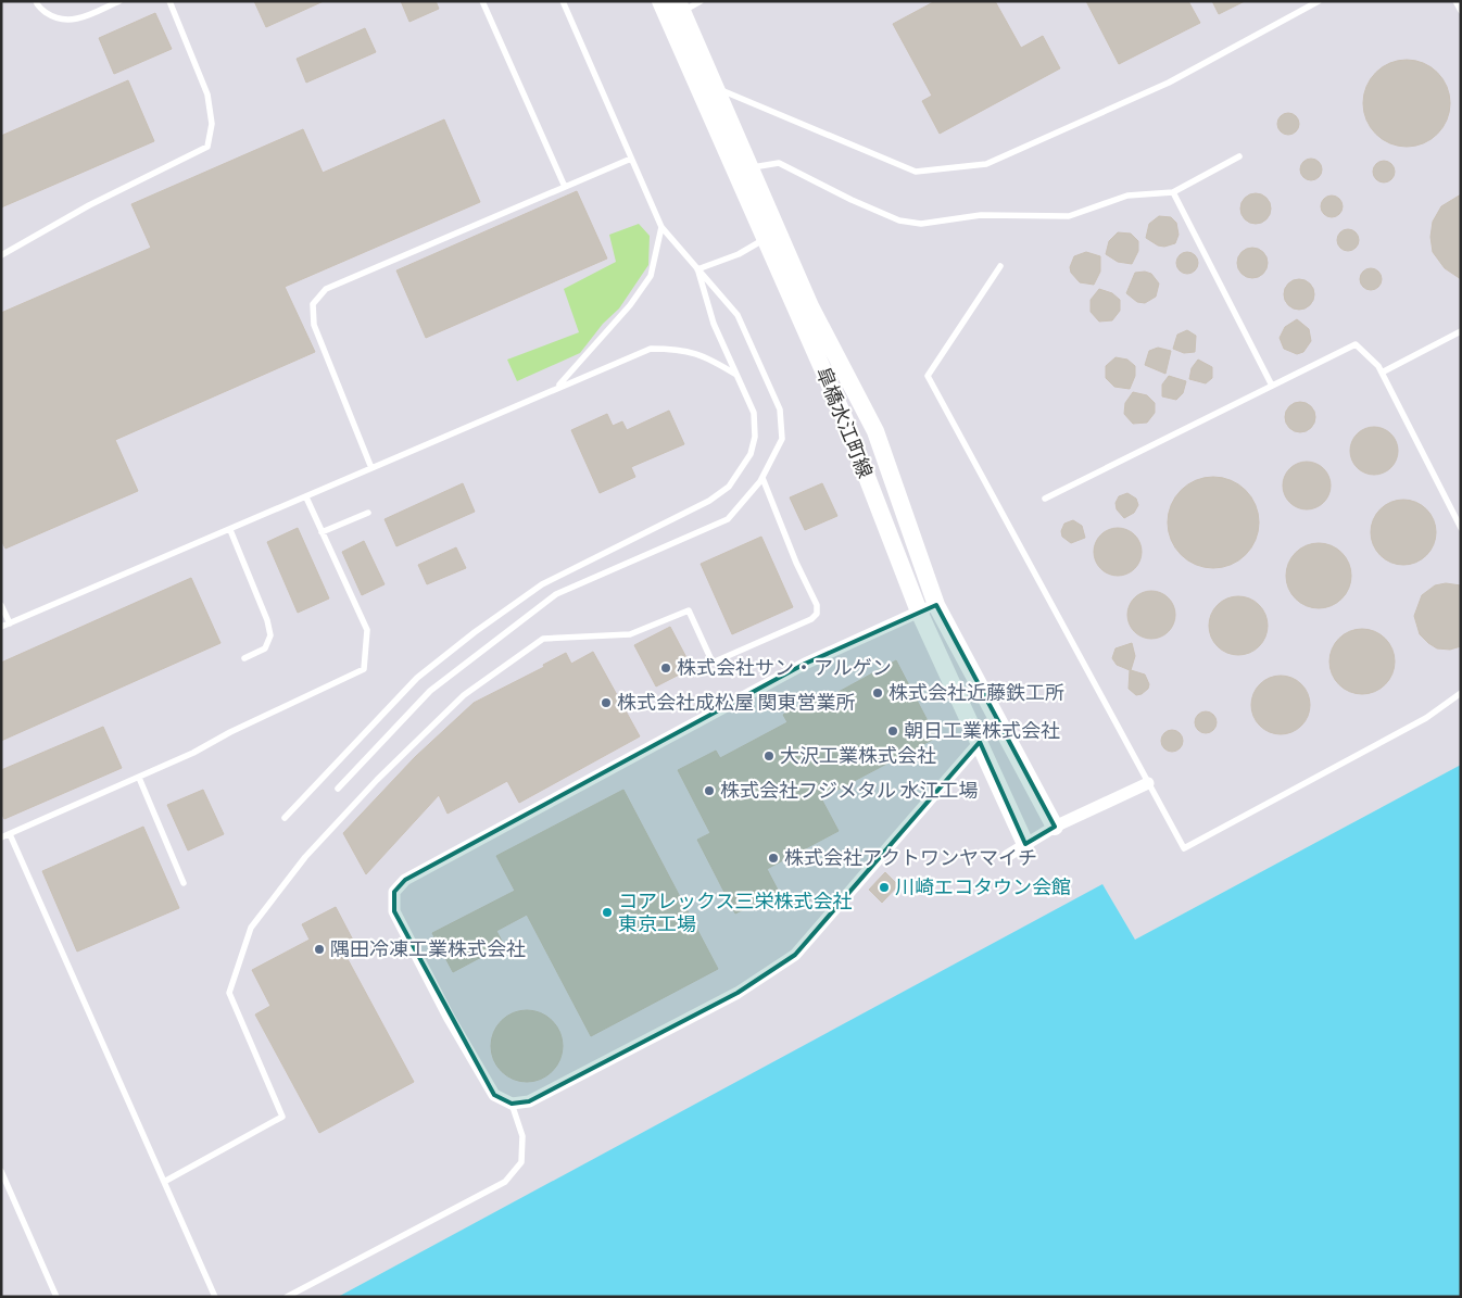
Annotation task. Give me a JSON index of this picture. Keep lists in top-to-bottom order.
{
  "streets": {
    "street": ["皐橋水江町線"]
  },
  "places": [
    "株式会社サン・アルゲン",
    "株式会社近藤鉄工所",
    "株式会社成松屋 関東営業所",
    "朝日工業株式会社",
    "大沢工業株式会社",
    "株式会社フジメタル 水江工場",
    "株式会社アクトワンヤマイチ",
    "川崎エコタウン会館",
    "コアレックス三栄株式会社 東京工場",
    "隅田冷凍工業株式会社"
  ]
}
